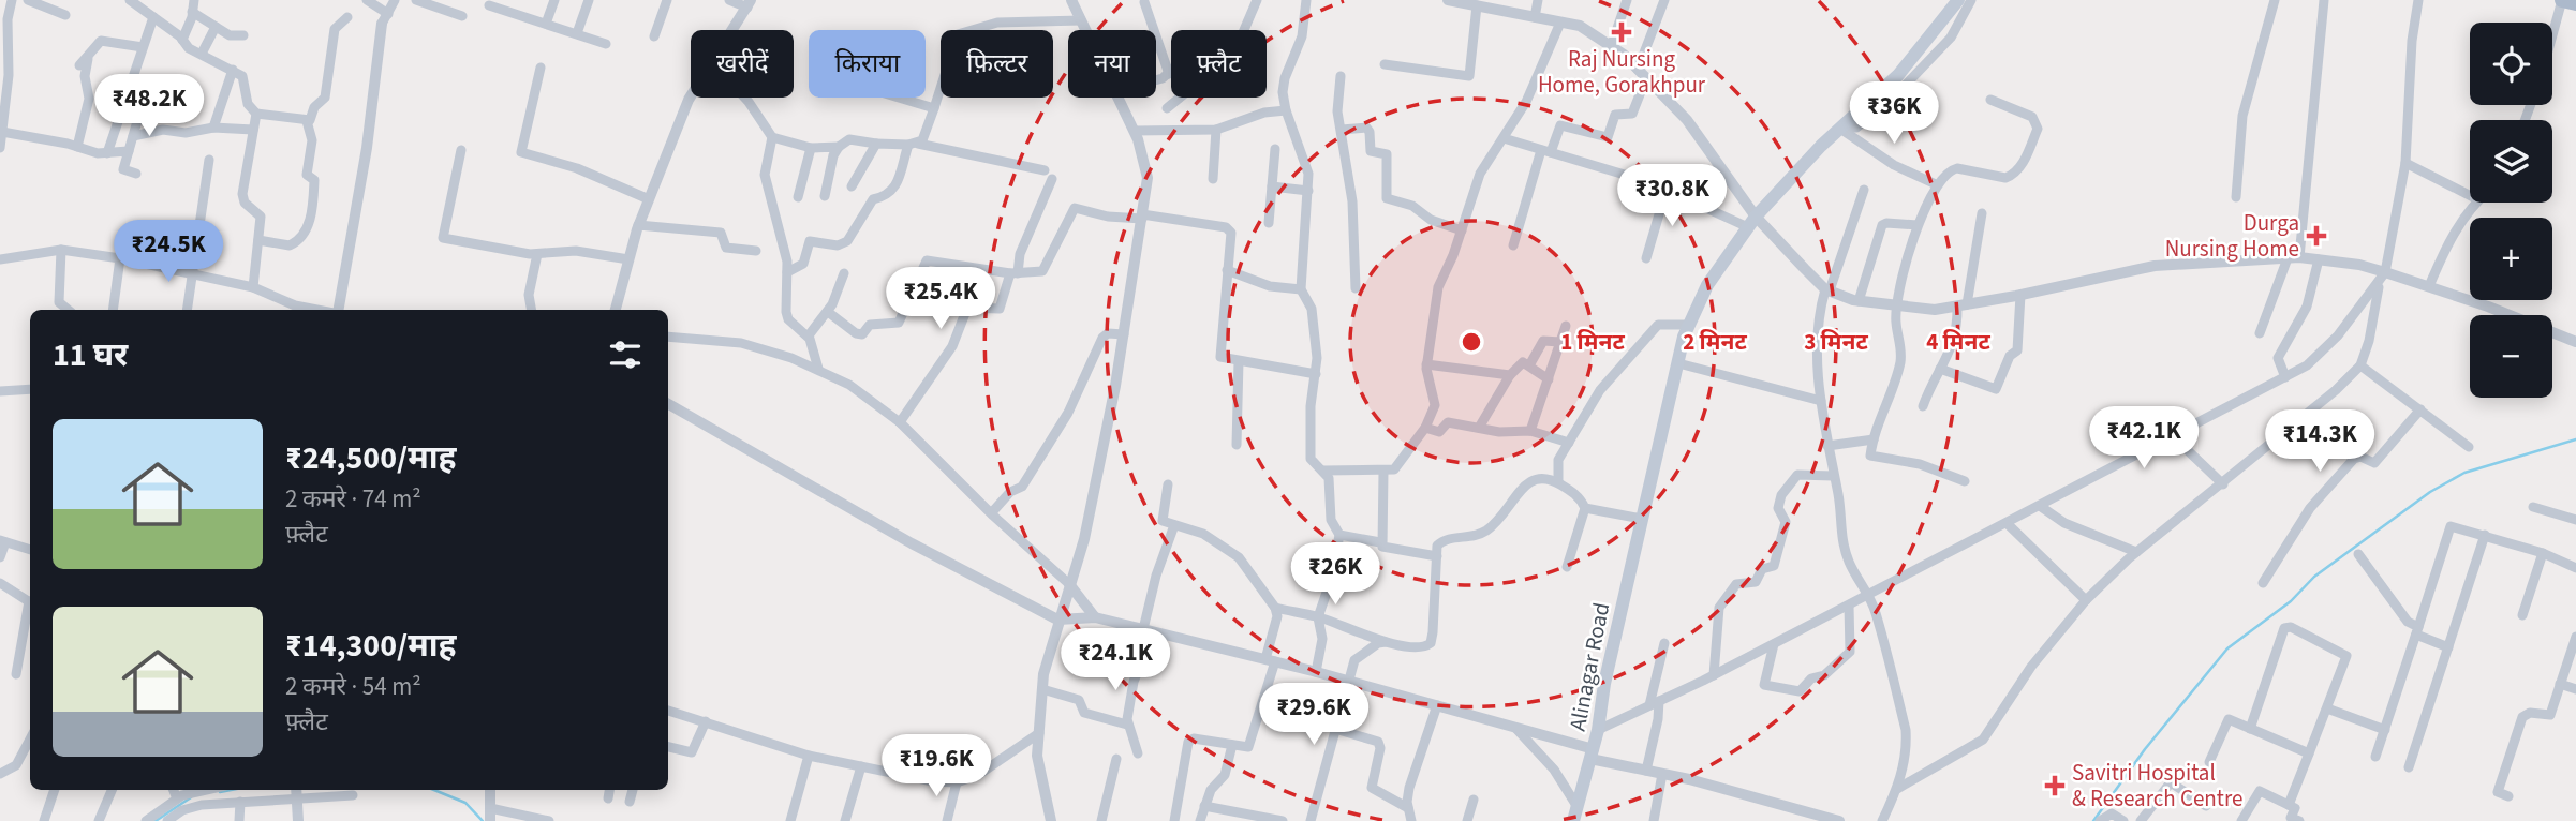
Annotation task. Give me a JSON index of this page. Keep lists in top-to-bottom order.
{
  "streets": {
    "main road": ["Alinagar Road"]
  },
  "places": {
    "health": ["Raj Nursing Home, Gorakhpur", "Durga Nursing Home", "Savitri Hospital & Research Centre"]
  },
  "page": {
    "map_buttons": ["+", "−"],
    "chip": [
      "खरीदें",
      "किराया",
      "फ़िल्टर",
      "नया",
      "फ़्लैट"
    ],
    "price": [
      "₹48.2K",
      "₹36K",
      "₹30.8K",
      "₹24.5K",
      "₹25.4K",
      "₹42.1K",
      "₹14.3K",
      "₹26K",
      "₹24.1K",
      "₹29.6K",
      "₹19.6K"
    ],
    "heading": "11 घर",
    "list": [
      {
        "name": "₹24,500/माह",
        "note": "2 कमरे · 74 m² · फ़्लैट"
      },
      {
        "name": "₹14,300/माह",
        "note": "2 कमरे · 54 m² · फ़्लैट"
      }
    ]
  },
  "rings": [
    "1 मिनट",
    "2 मिनट",
    "3 मिनट",
    "4 मिनट"
  ]
}
